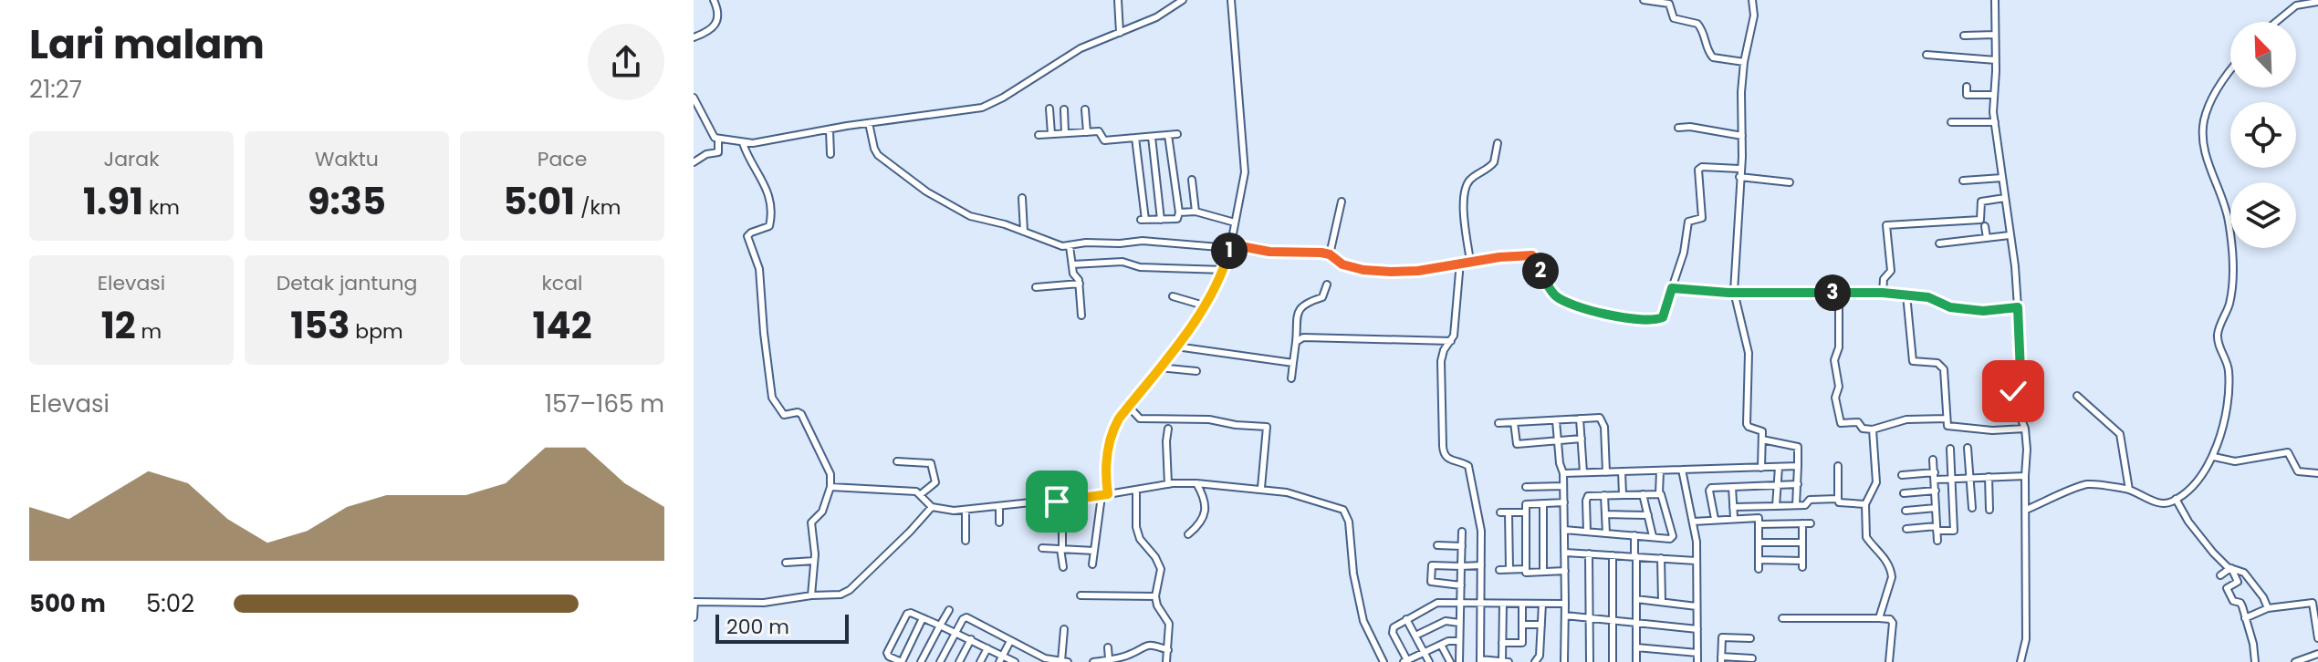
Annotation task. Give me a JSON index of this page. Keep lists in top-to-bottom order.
{
  "scale_bar": "200 m",
  "north": "top left",
  "page": {
    "heading": ["Lari malam", "21:27"],
    "stats": [
      ["Jarak", "1.91 km"],
      ["Waktu", "9:35"],
      ["Pace", "5:01 /km"],
      ["Elevasi", "12 m"],
      ["Detak jantung", "153 bpm"],
      ["kcal", "142"]
    ],
    "pins": ["1", "2", "3"],
    "chart": ["Elevasi", "157–165 m"],
    "list": [
      {
        "name": "500 m",
        "note": "5:02"
      }
    ],
    "scale": "200 m"
  }
}
